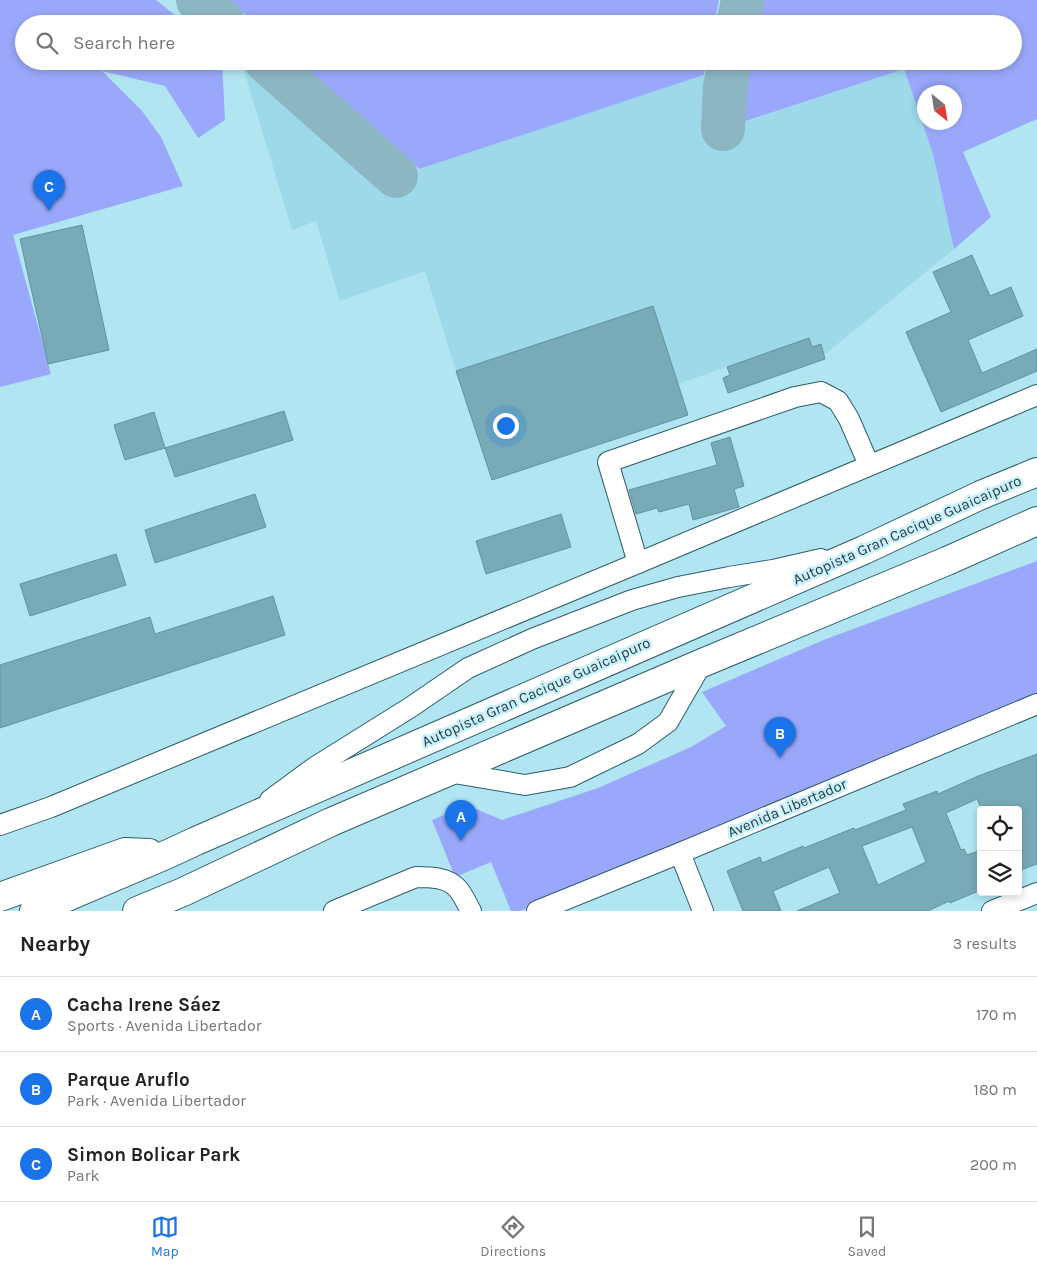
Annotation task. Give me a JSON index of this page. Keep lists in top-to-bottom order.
{
  "streets": {
    "highway": ["Autopista Gran Cacique Guaicaipuro"],
    "street": ["Avenida Libertador"]
  },
  "north": "bottom right",
  "page": {
    "search": "Search here",
    "pins": ["C", "B", "A"],
    "heading": ["Nearby", "3 results"],
    "list": [
      {
        "mark": "A",
        "name": "Cacha Irene Sáez",
        "note": "Sports · Avenida Libertador",
        "value": "170 m"
      },
      {
        "mark": "B",
        "name": "Parque Aruflo",
        "note": "Park · Avenida Libertador",
        "value": "180 m"
      },
      {
        "mark": "C",
        "name": "Simon Bolicar Park",
        "note": "Park",
        "value": "200 m"
      }
    ],
    "nav": ["Map", "Directions", "Saved"]
  }
}
